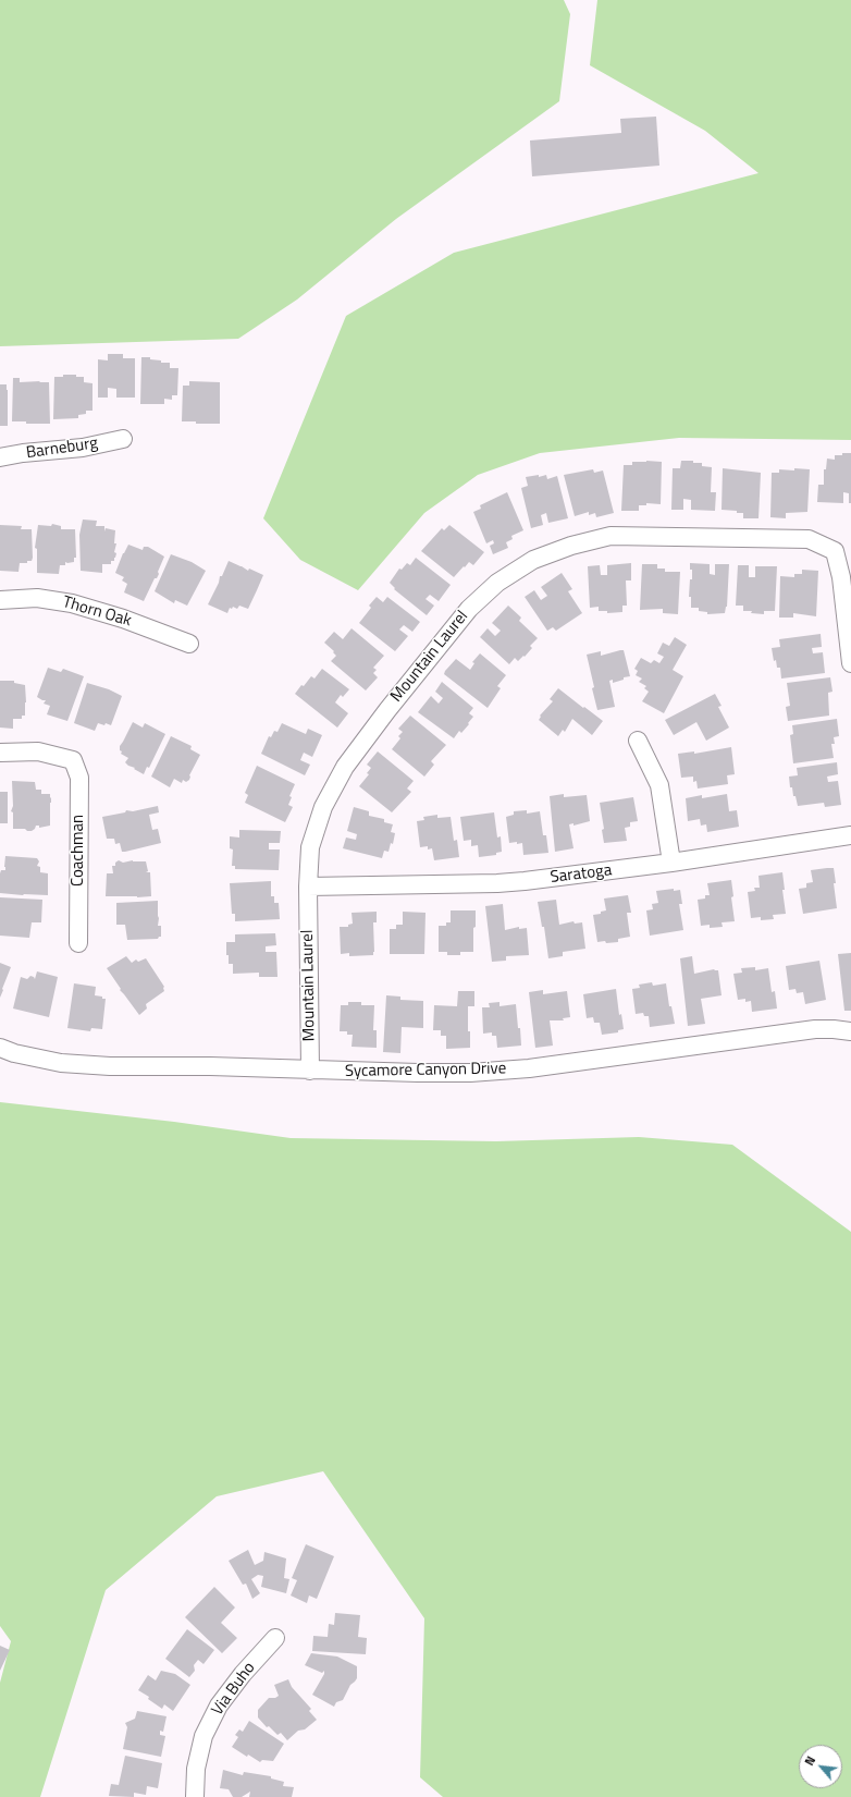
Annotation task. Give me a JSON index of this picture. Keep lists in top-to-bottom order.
{
  "streets": {
    "street": [
      "Barneburg",
      "Thorn Oak",
      "Mountain Laurel",
      "Coachman",
      "Saratoga",
      "Sycamore Canyon Drive",
      "Via Buho"
    ]
  },
  "crossings": [
    ["Mountain Laurel", "Saratoga"],
    ["Mountain Laurel", "Sycamore Canyon Drive"]
  ],
  "north": "top left"
}
